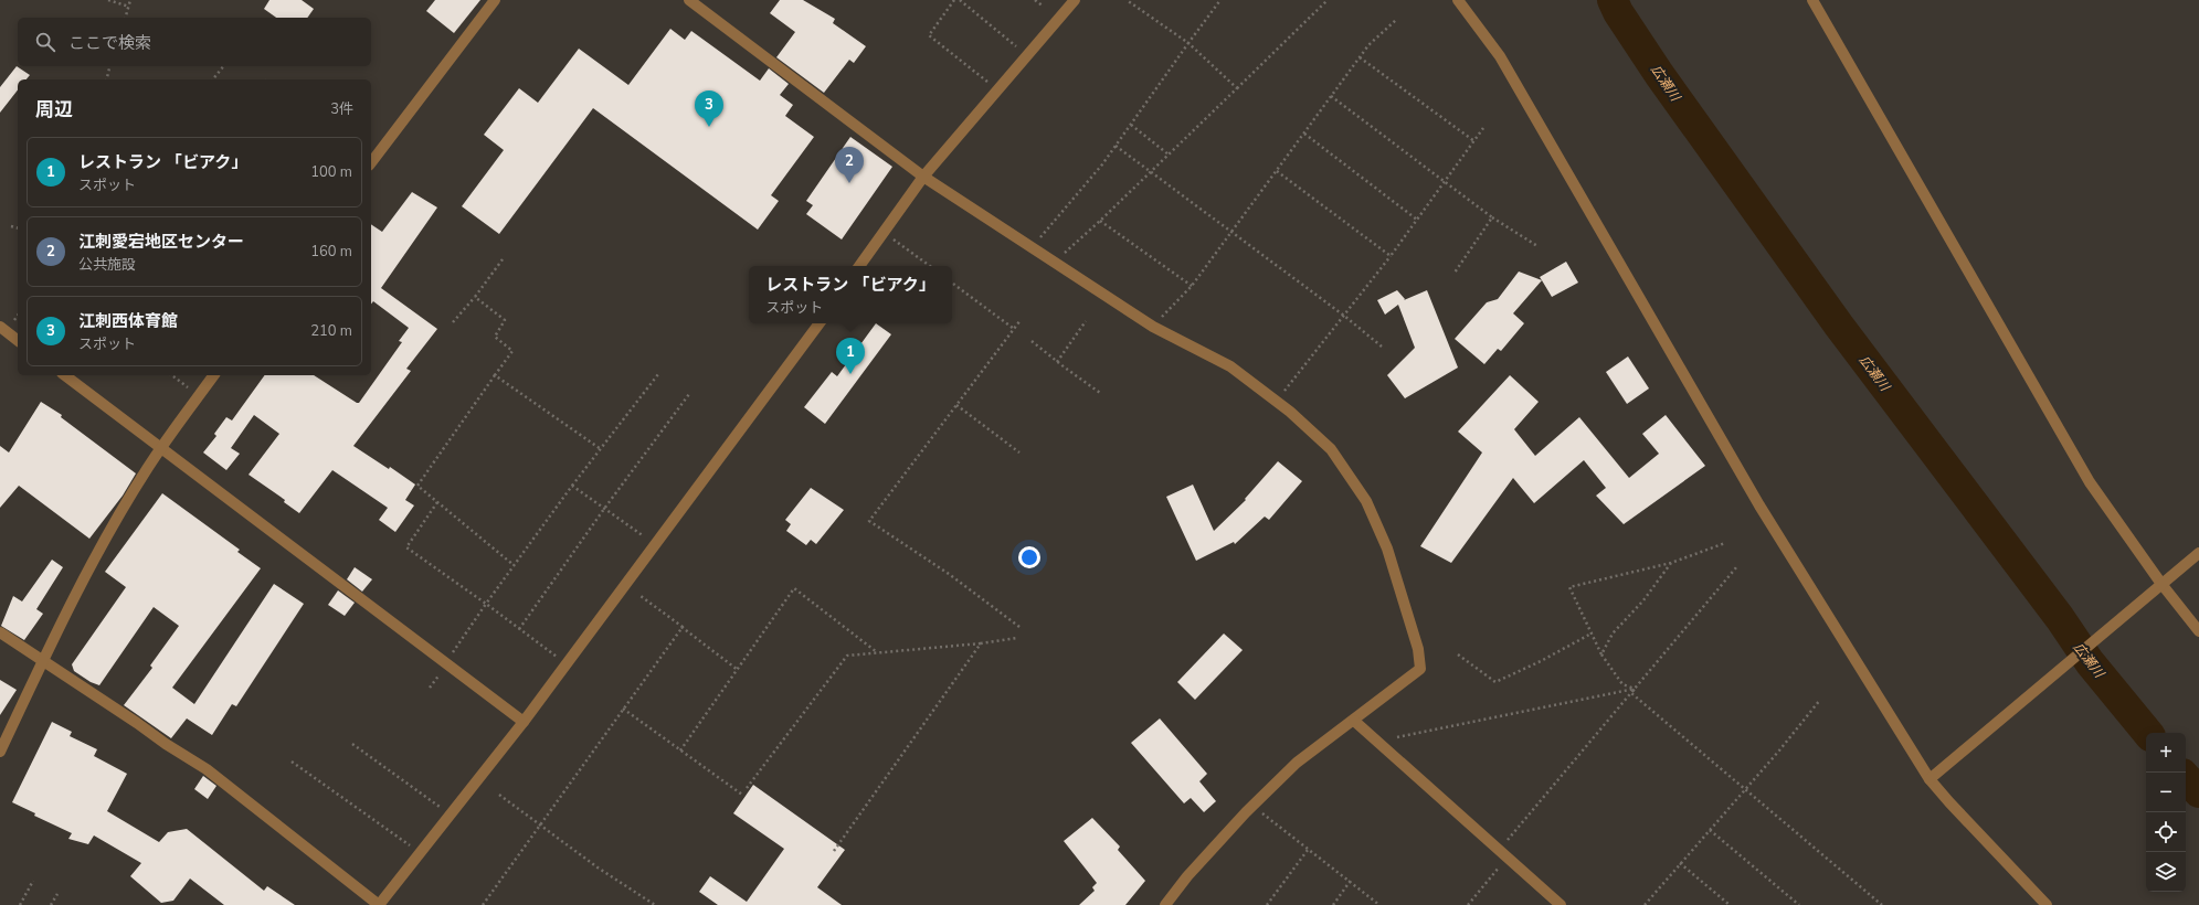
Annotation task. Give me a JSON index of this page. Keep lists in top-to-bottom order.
{
  "water": ["広瀬川"],
  "page": {
    "search": "ここで検索",
    "heading": ["周辺", "3件"],
    "pins": ["3", "2", "1"],
    "list": [
      {
        "mark": "1",
        "name": "レストラン 「ビアク」",
        "note": "スポット",
        "value": "100 m"
      },
      {
        "mark": "2",
        "name": "江刺愛宕地区センター",
        "note": "公共施設",
        "value": "160 m"
      },
      {
        "mark": "3",
        "name": "江刺西体育館",
        "note": "スポット",
        "value": "210 m"
      }
    ],
    "popup": ["レストラン 「ビアク」", "スポット"],
    "map_buttons": ["+", "−"]
  }
}
